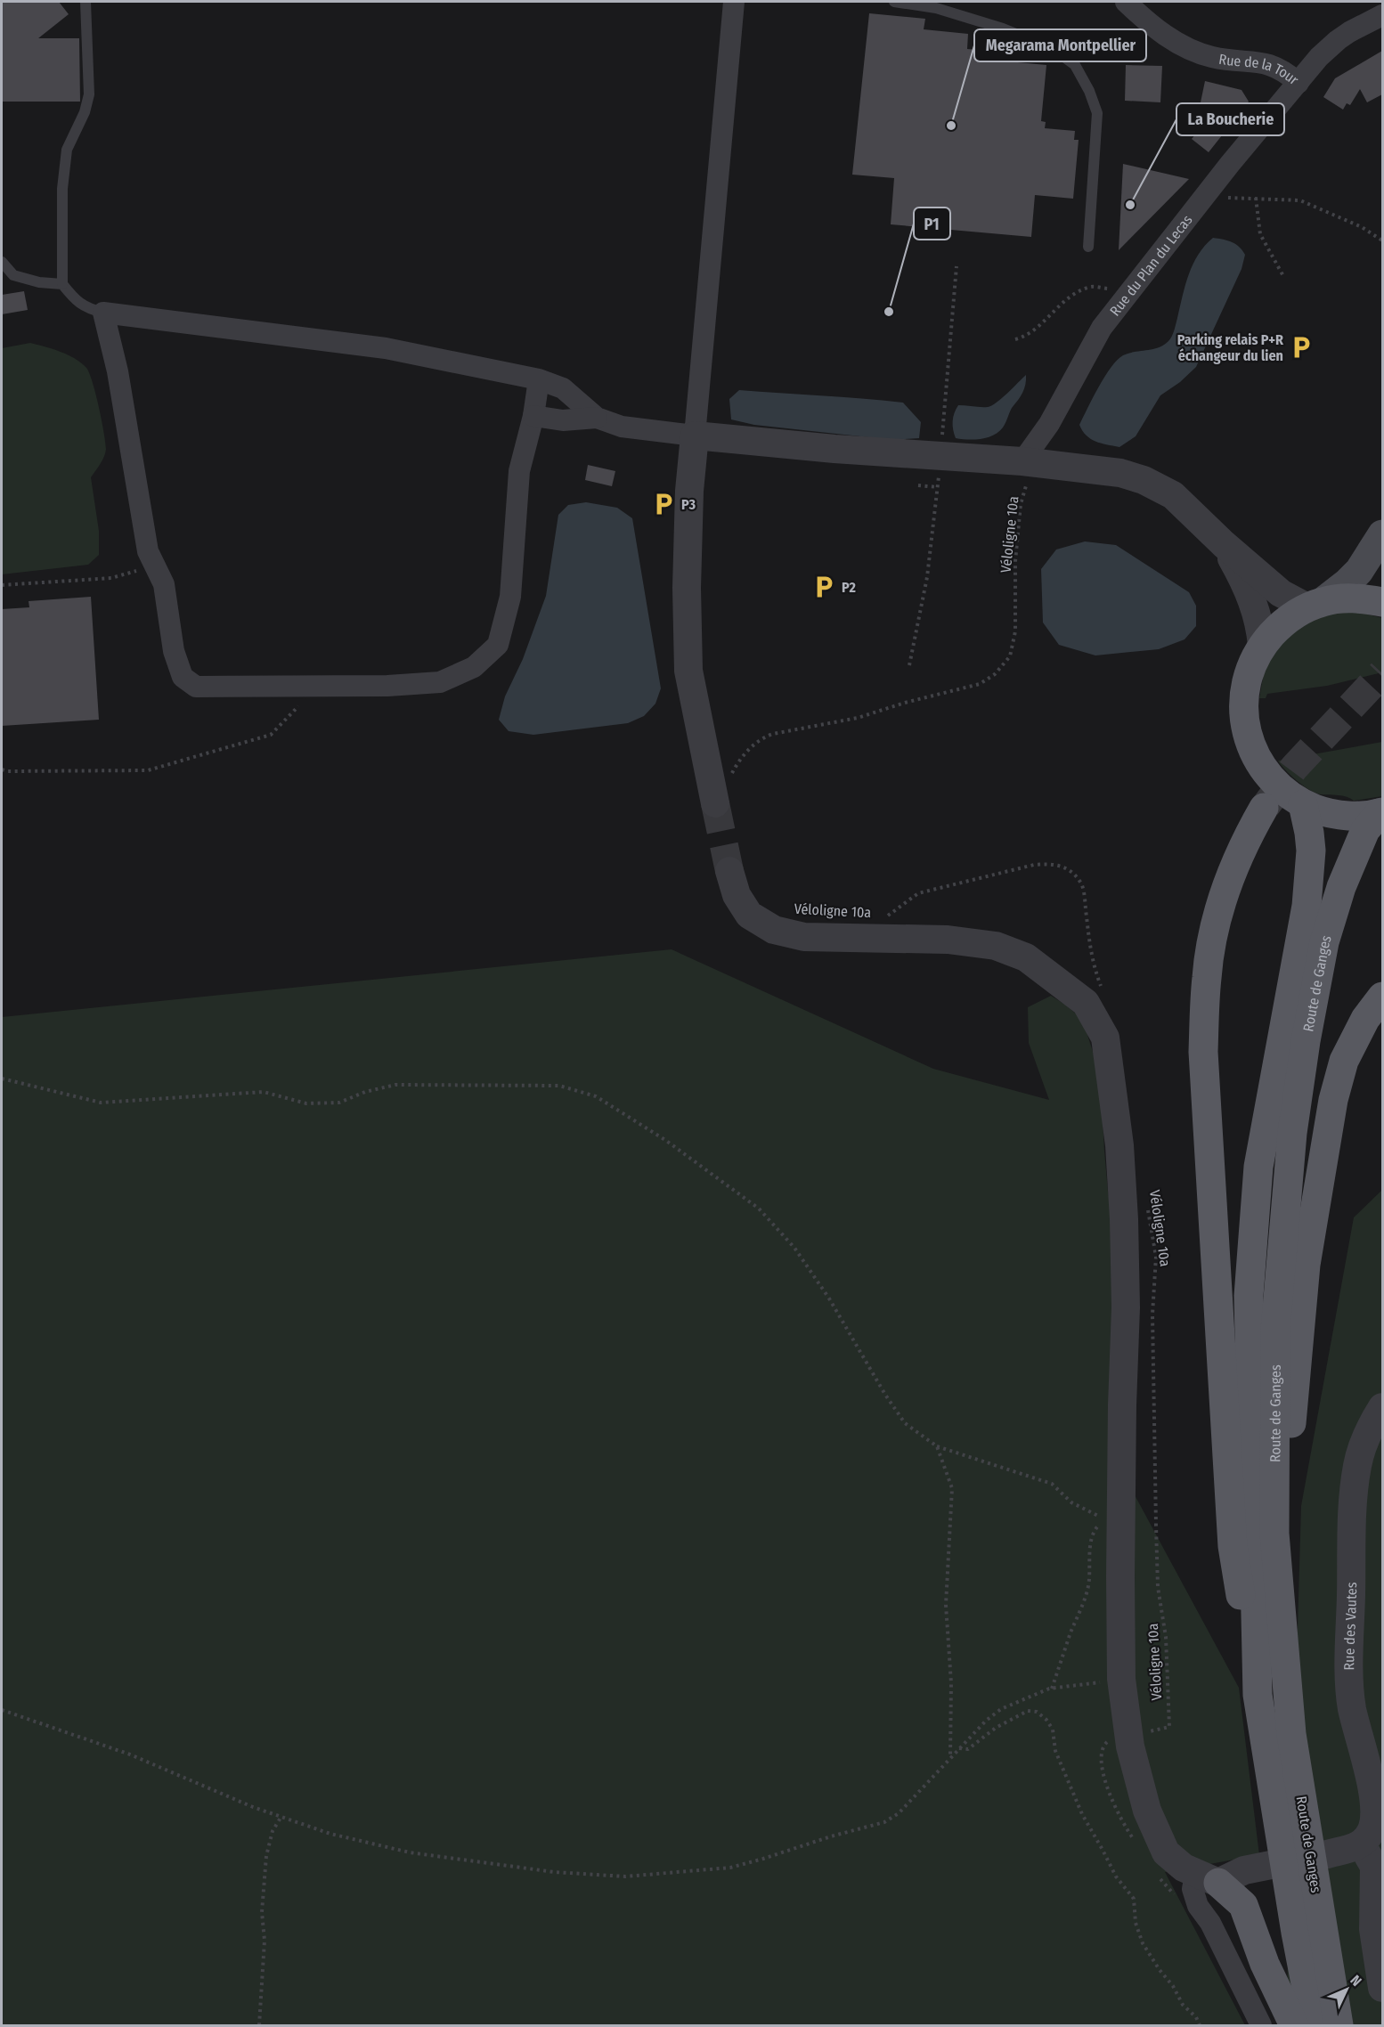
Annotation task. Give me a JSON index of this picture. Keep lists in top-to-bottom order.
{
  "streets": {
    "main road": ["Route de Ganges"],
    "street": ["Rue de la Tour", "Rue du Plan du Lecas", "Rue des Vautes"],
    "path": ["Véloligne 10a"]
  },
  "crossings": [
    ["Rue de la Tour", "Rue du Plan du Lecas"],
    ["Rue du Plan du Lecas", "Véloligne 10a"]
  ],
  "places": {
    "other": ["Megarama Montpellier", "La Boucherie", "P1"],
    "parking": ["Parking relais P+R échangeur du lien", "P3", "P2"]
  },
  "north": "top right"
}
